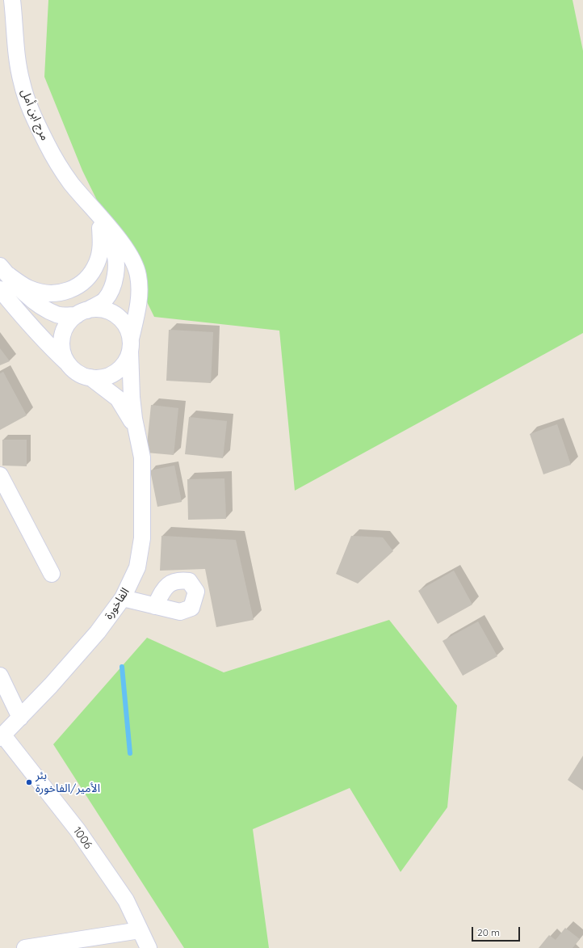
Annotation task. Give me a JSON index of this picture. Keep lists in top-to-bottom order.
{
  "streets": {
    "street": ["مرج ابن أمل", "الفاخورة", "1006"]
  },
  "crossings": [
    ["مرج ابن أمل", "الفاخورة"],
    ["الفاخورة", "1006"]
  ],
  "places": ["بئر الأمير/الفاخورة"],
  "scale_bar": "20 m"
}
